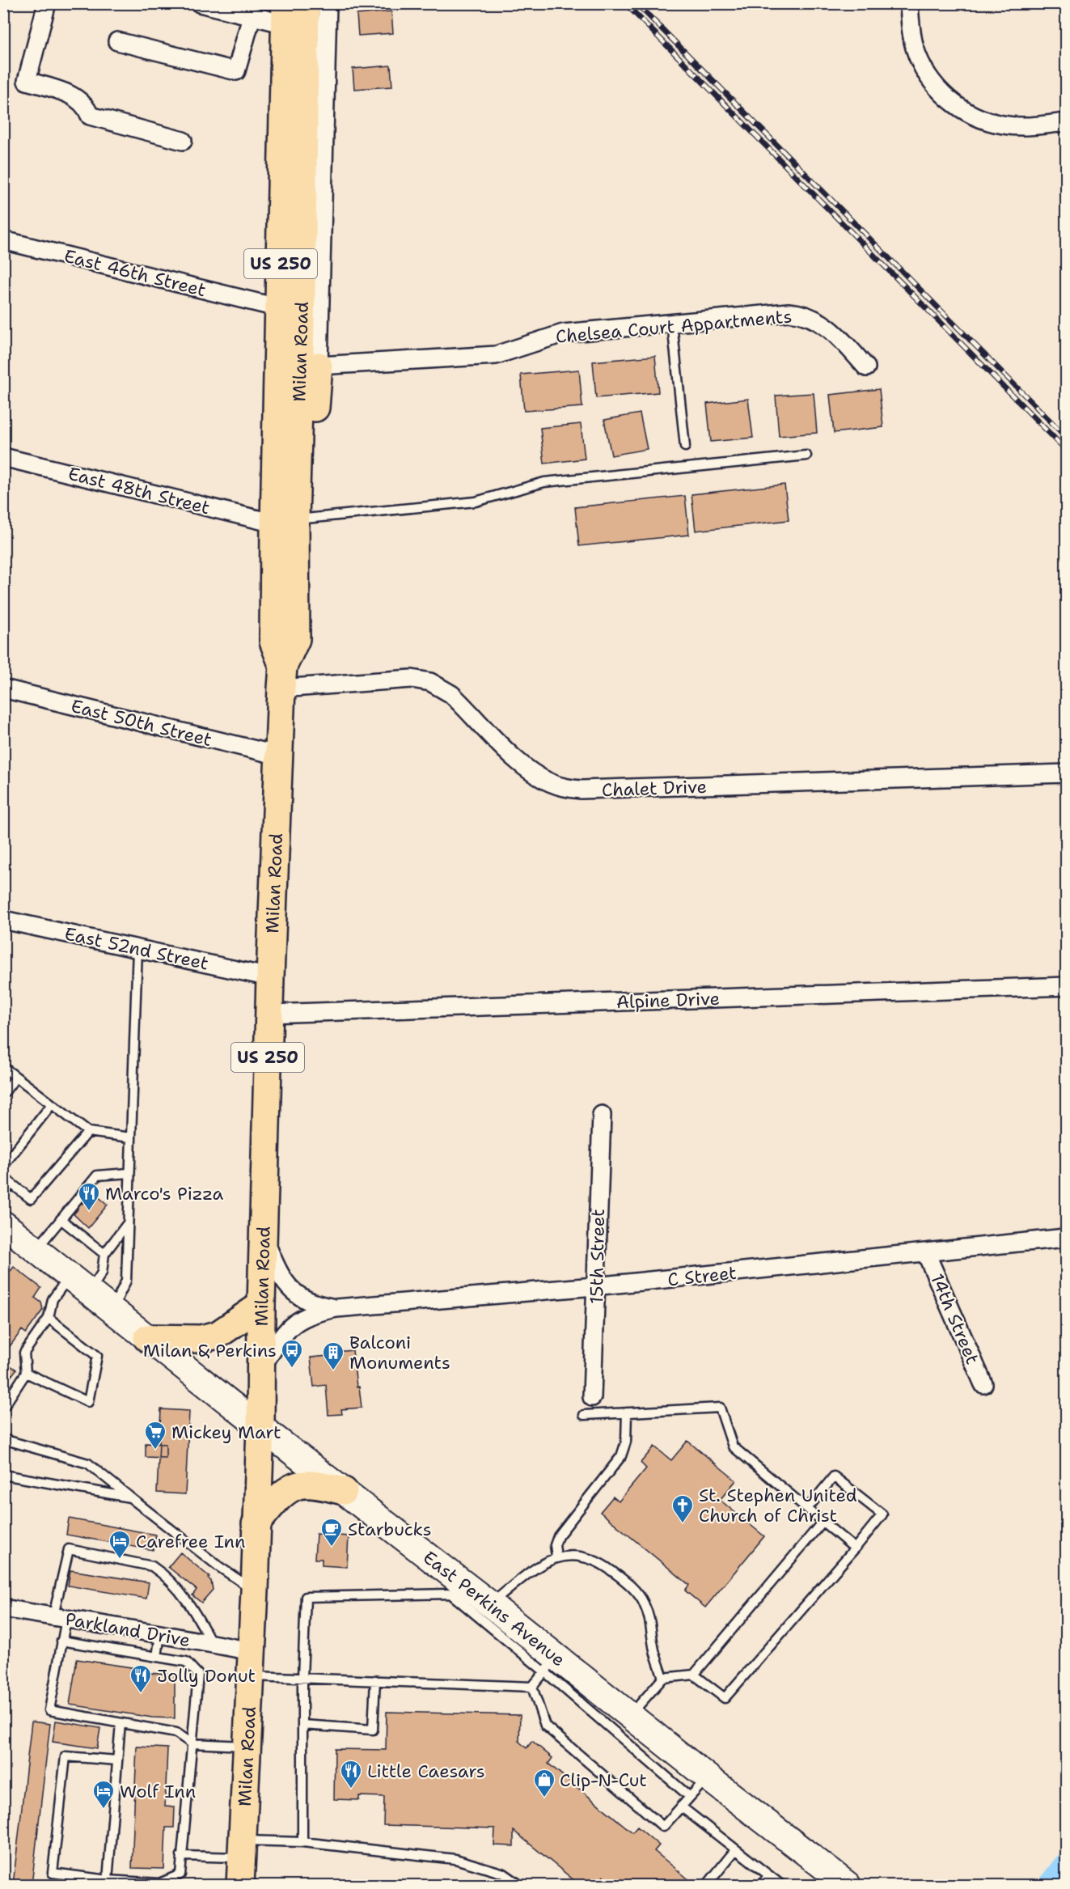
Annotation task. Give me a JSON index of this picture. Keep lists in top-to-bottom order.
{
  "streets": {
    "main road": ["US 250", "Milan Road", "East Perkins Avenue"],
    "street": [
      "East 46th Street",
      "Chelsea Court Appartments",
      "East 48th Street",
      "East 50th Street",
      "Chalet Drive",
      "East 52nd Street",
      "Alpine Drive",
      "15th Street",
      "C Street",
      "14th Street",
      "Parkland Drive"
    ]
  },
  "crossings": [
    ["East 46th Street", "Milan Road"],
    ["Chelsea Court Appartments", "Milan Road"],
    ["Milan Road", "East 48th Street"],
    ["Milan Road", "East 50th Street"],
    ["Milan Road", "Chalet Drive"],
    ["Milan Road", "East 52nd Street"],
    ["Milan Road", "Alpine Drive"],
    ["Milan Road", "C Street"],
    ["Milan Road", "East Perkins Avenue"],
    ["Milan Road", "Parkland Drive"],
    ["15th Street", "C Street"],
    ["C Street", "14th Street"]
  ],
  "places": {
    "restaurant": ["Marco's Pizza", "Jolly Donut", "Little Caesars"],
    "bus stop": ["Milan & Perkins"],
    "building": ["Balconi Monuments"],
    "supermarket": ["Mickey Mart"],
    "church": ["St. Stephen United Church of Christ"],
    "cafe": ["Starbucks"],
    "hotel": ["Carefree Inn", "Wolf Inn"],
    "shop": ["Clip-N-Cut"]
  }
}
